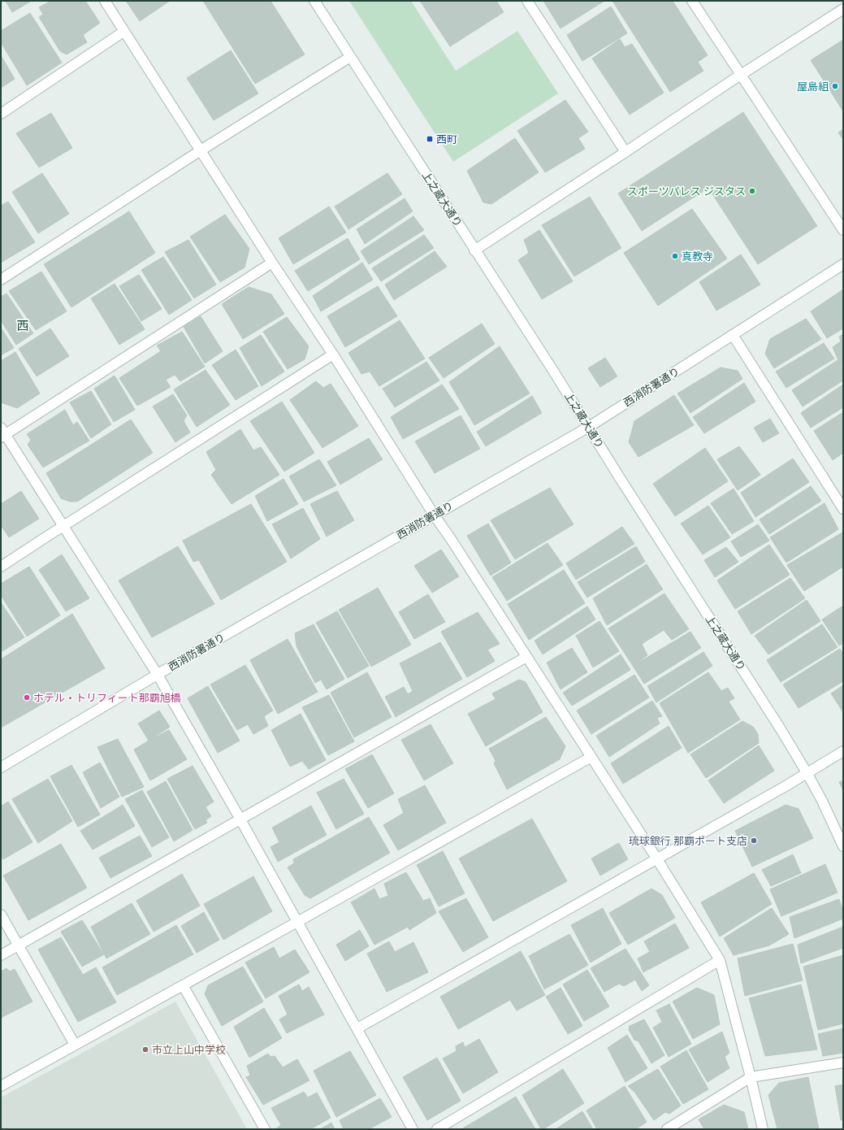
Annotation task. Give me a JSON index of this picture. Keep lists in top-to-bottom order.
{
  "streets": {
    "street": ["上之蔵大通り", "西消防署通り"]
  },
  "crossings": [
    ["上之蔵大通り", "西消防署通り"]
  ],
  "districts": ["西"],
  "places": {
    "other": [
      "屋島組",
      "スポーツパレス ジスタス",
      "真教寺",
      "ホテル・トリフィート那覇旭橋",
      "琉球銀行 那覇ポート支店",
      "市立上山中学校"
    ],
    "transit": ["西町"]
  }
}
